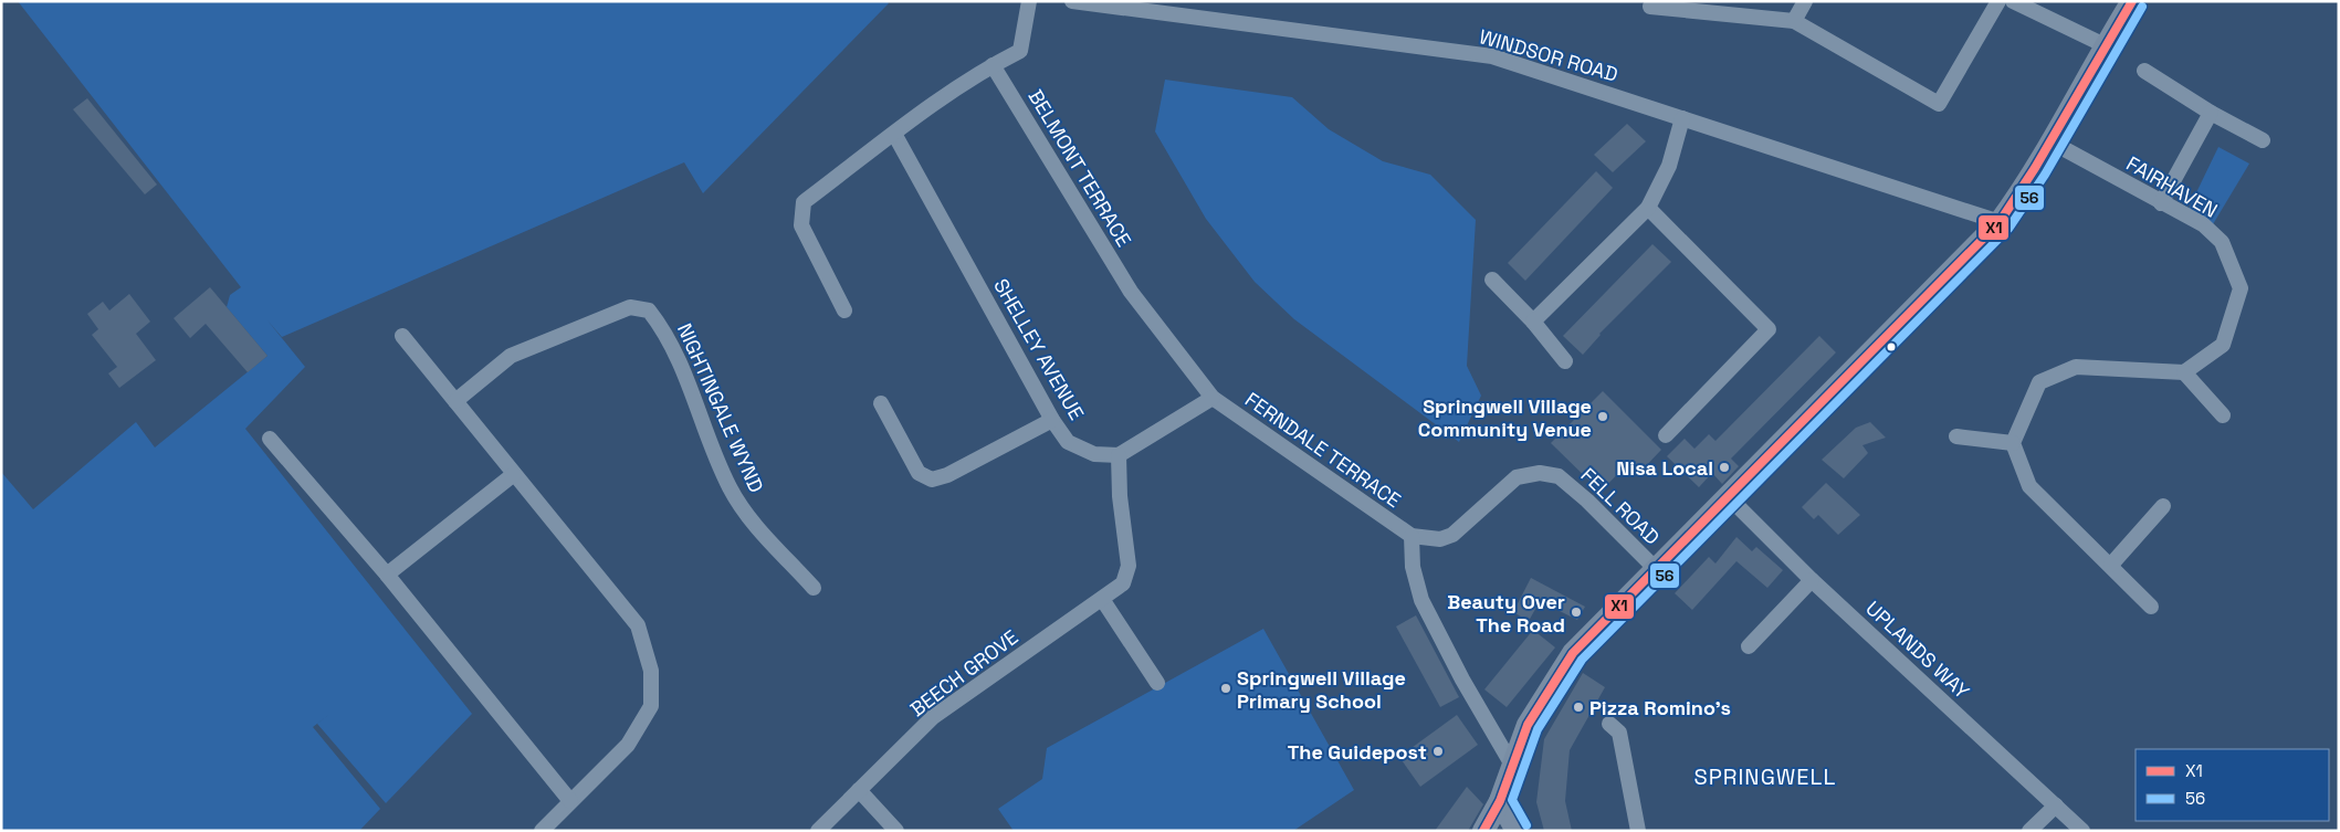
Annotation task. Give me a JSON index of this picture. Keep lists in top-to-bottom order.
{
  "streets": {
    "street": [
      "WINDSOR ROAD",
      "BELMONT TERRACE",
      "FAIRHAVEN",
      "SHELLEY AVENUE",
      "NIGHTINGALE WYND",
      "FERNDALE TERRACE",
      "FELL ROAD",
      "UPLANDS WAY",
      "BEECH GROVE"
    ]
  },
  "crossings": [
    ["BELMONT TERRACE", "FERNDALE TERRACE"],
    ["SHELLEY AVENUE", "BEECH GROVE"],
    ["FERNDALE TERRACE", "FELL ROAD"]
  ],
  "districts": ["SPRINGWELL"],
  "places": [
    "Springwell Village Community Venue",
    "Nisa Local",
    "Beauty Over The Road",
    "Springwell Village Primary School",
    "Pizza Romino's",
    "The Guidepost"
  ],
  "lines": ["transit line X1", "transit line 56"],
  "legend": ["X1", "56"]
}
